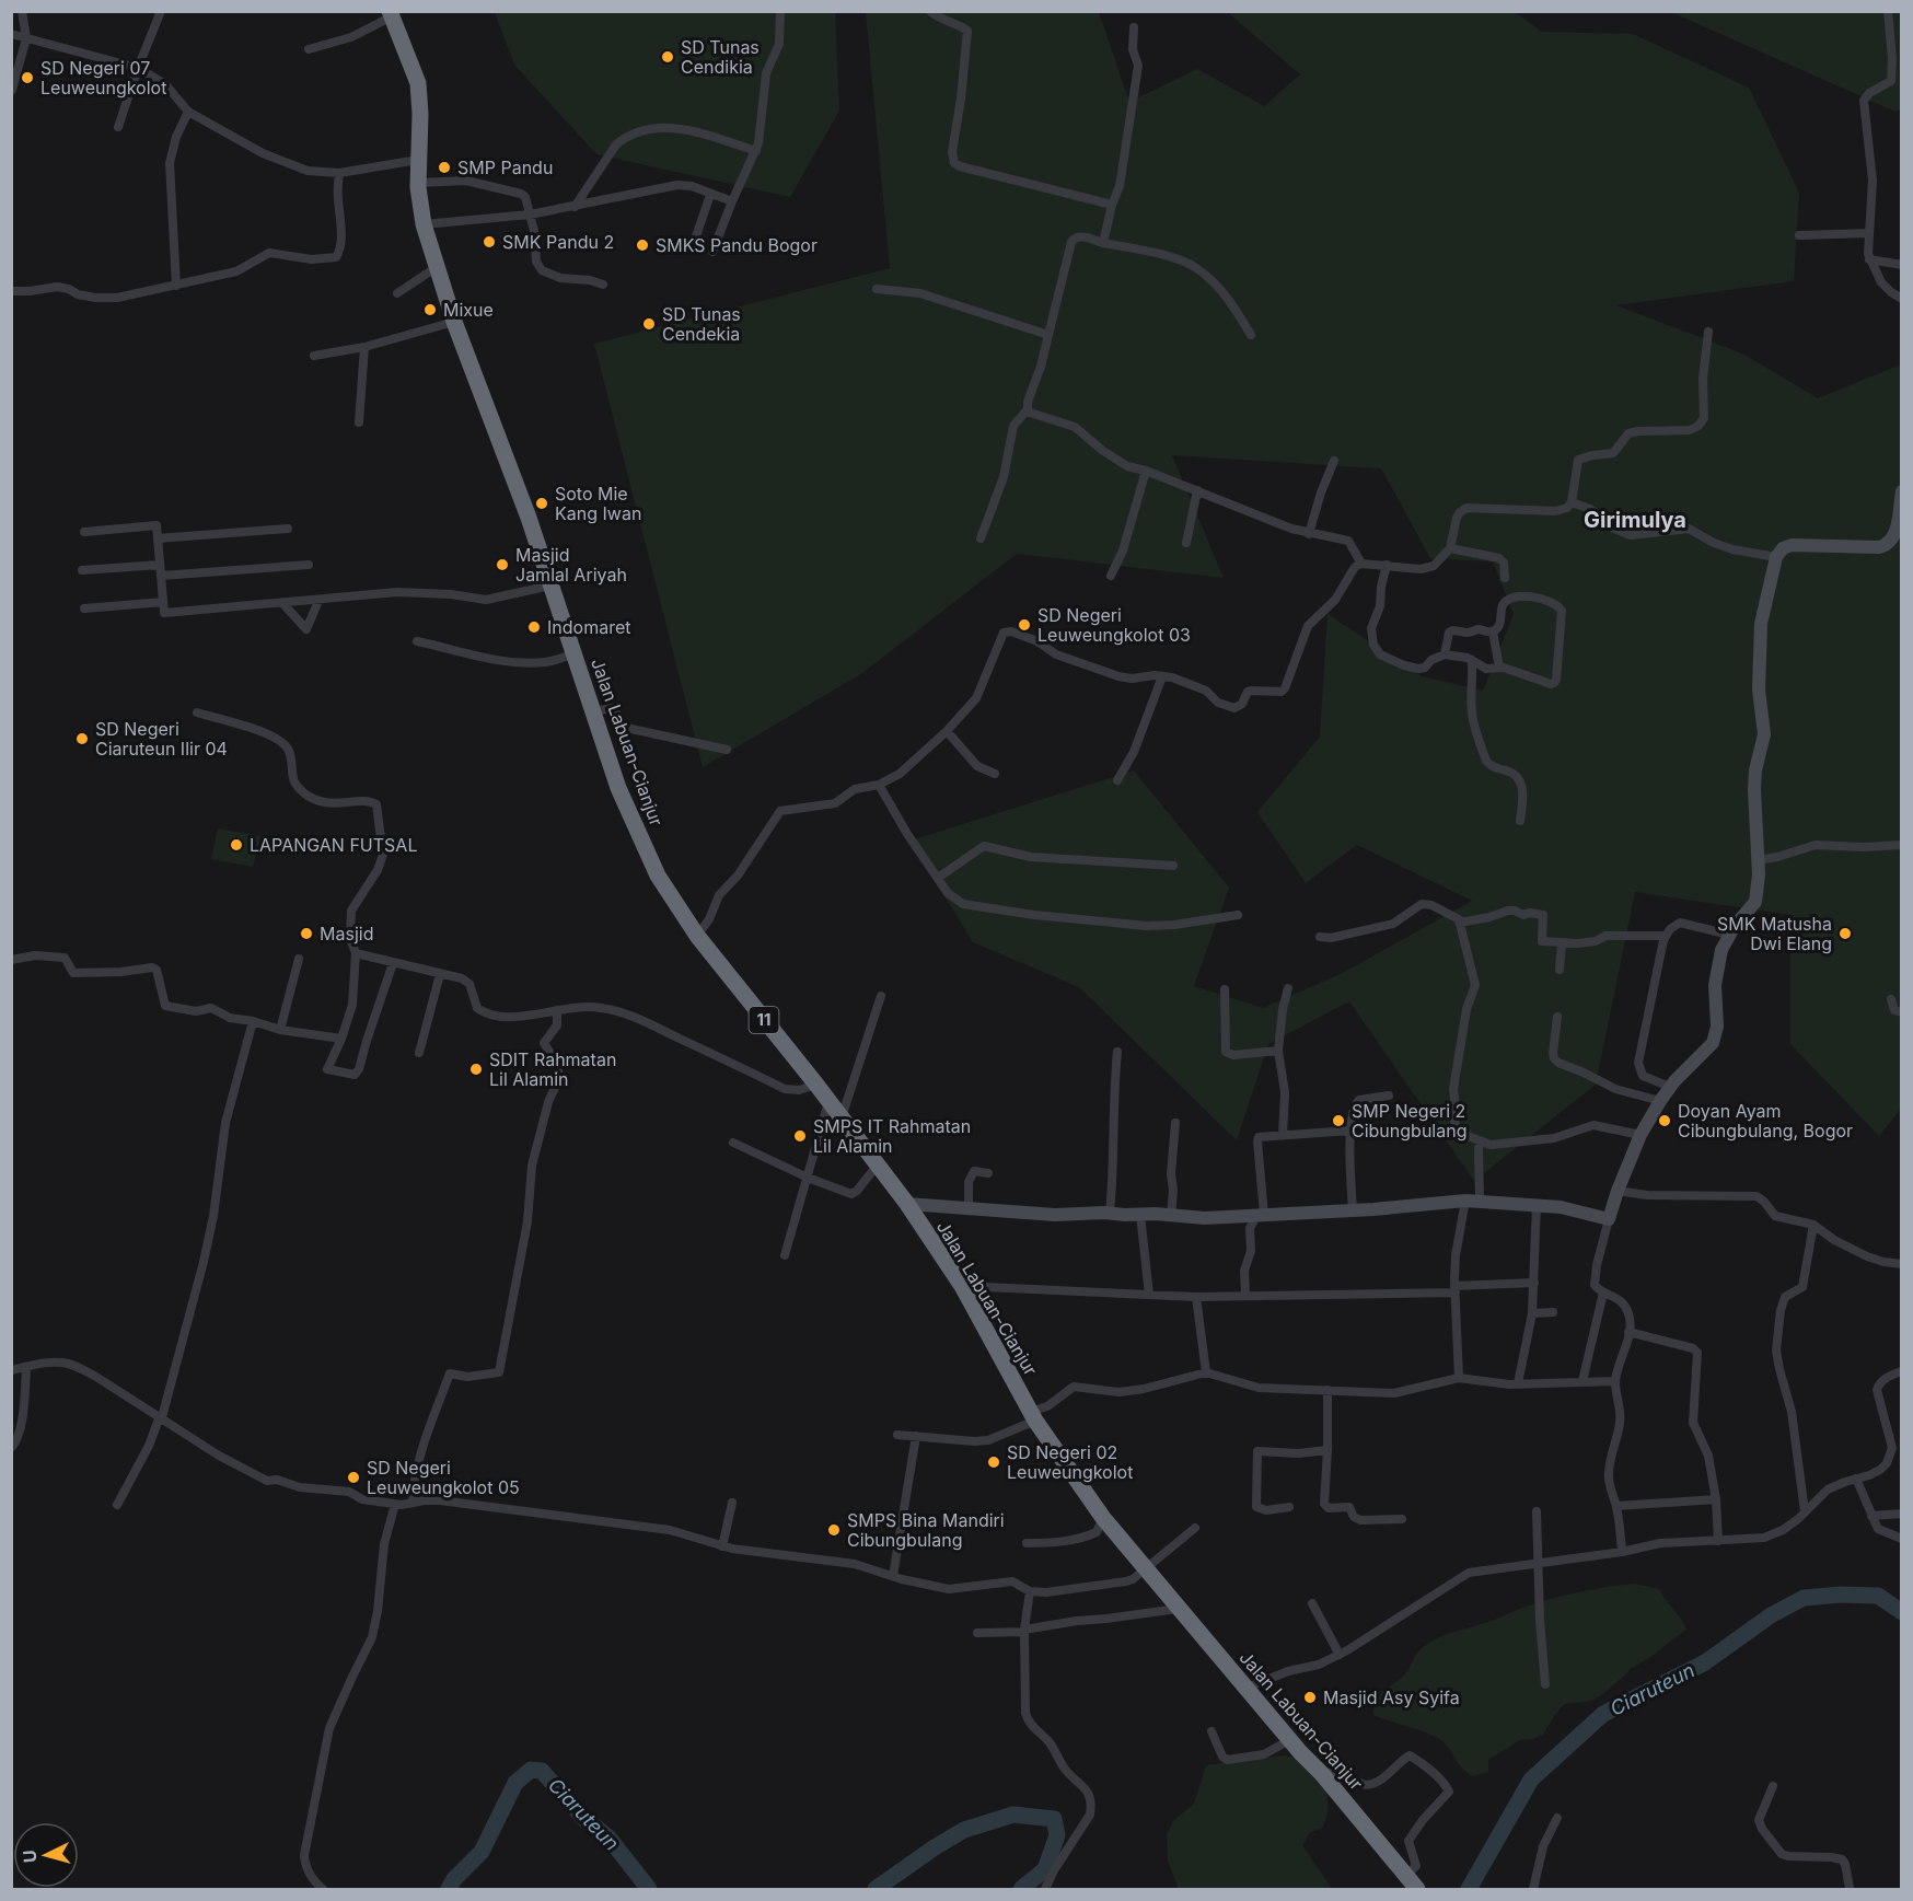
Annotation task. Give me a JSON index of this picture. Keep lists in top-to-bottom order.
{
  "streets": {
    "highway": ["Jalan Labuan-Cianjur", "11"]
  },
  "districts": ["Girimulya"],
  "water": ["Ciaruteun"],
  "places": [
    "SD Tunas Cendikia",
    "SD Negeri 07 Leuweungkolot",
    "SMP Pandu",
    "SMK Pandu 2",
    "SMKS Pandu Bogor",
    "Mixue",
    "SD Tunas Cendekia",
    "Soto Mie Kang Iwan",
    "Masjid Jamlal Ariyah",
    "SD Negeri Leuweungkolot 03",
    "Indomaret",
    "SD Negeri Ciaruteun Ilir 04",
    "LAPANGAN FUTSAL",
    "Masjid",
    "SMK Matusha Dwi Elang",
    "SDIT Rahmatan Lil Alamin",
    "SMP Negeri 2 Cibungbulang",
    "Doyan Ayam Cibungbulang, Bogor",
    "SMPS IT Rahmatan Lil Alamin",
    "SD Negeri 02 Leuweungkolot",
    "SD Negeri Leuweungkolot 05",
    "SMPS Bina Mandiri Cibungbulang",
    "Masjid Asy Syifa"
  ],
  "north": "left"
}
